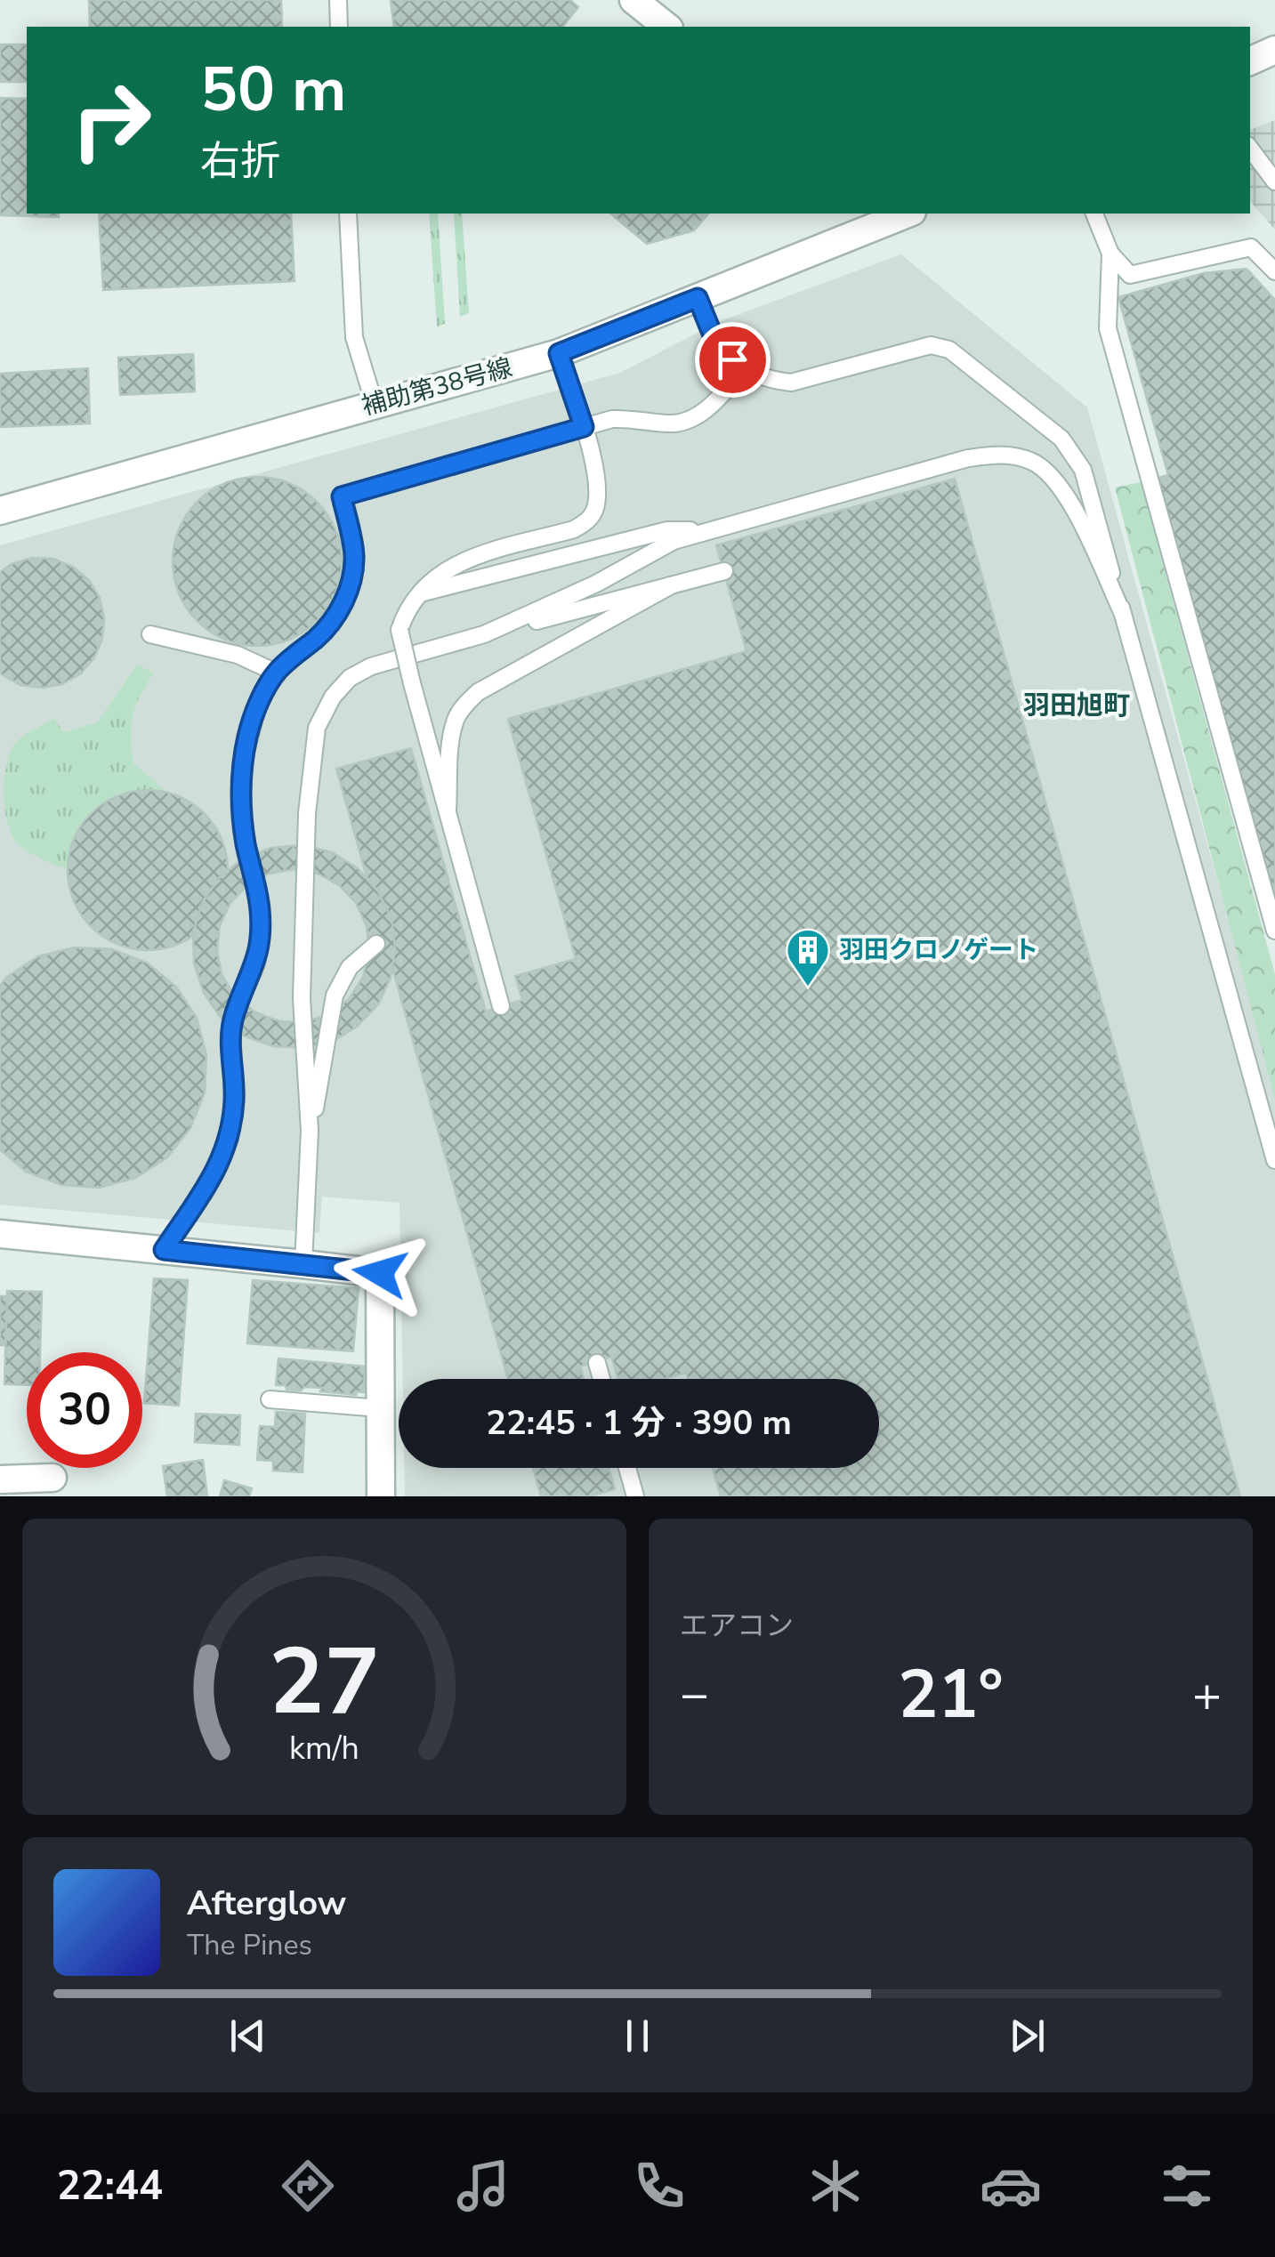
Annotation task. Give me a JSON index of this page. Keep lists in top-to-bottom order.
{
  "streets": {
    "street": ["補助第38号線"]
  },
  "districts": ["羽田旭町"],
  "places": {
    "building": ["羽田クロノゲート"]
  },
  "page": {
    "turn": ["50 m", "右折"],
    "limit": "30",
    "trip": "22:45 · 1 分 · 390 m",
    "tile": "エアコン",
    "heat": ["−", "21°", "+"],
    "song": ["Afterglow", "The Pines"],
    "tabs": "22:44",
    "gauge": ["27", "km/h"]
  }
}
